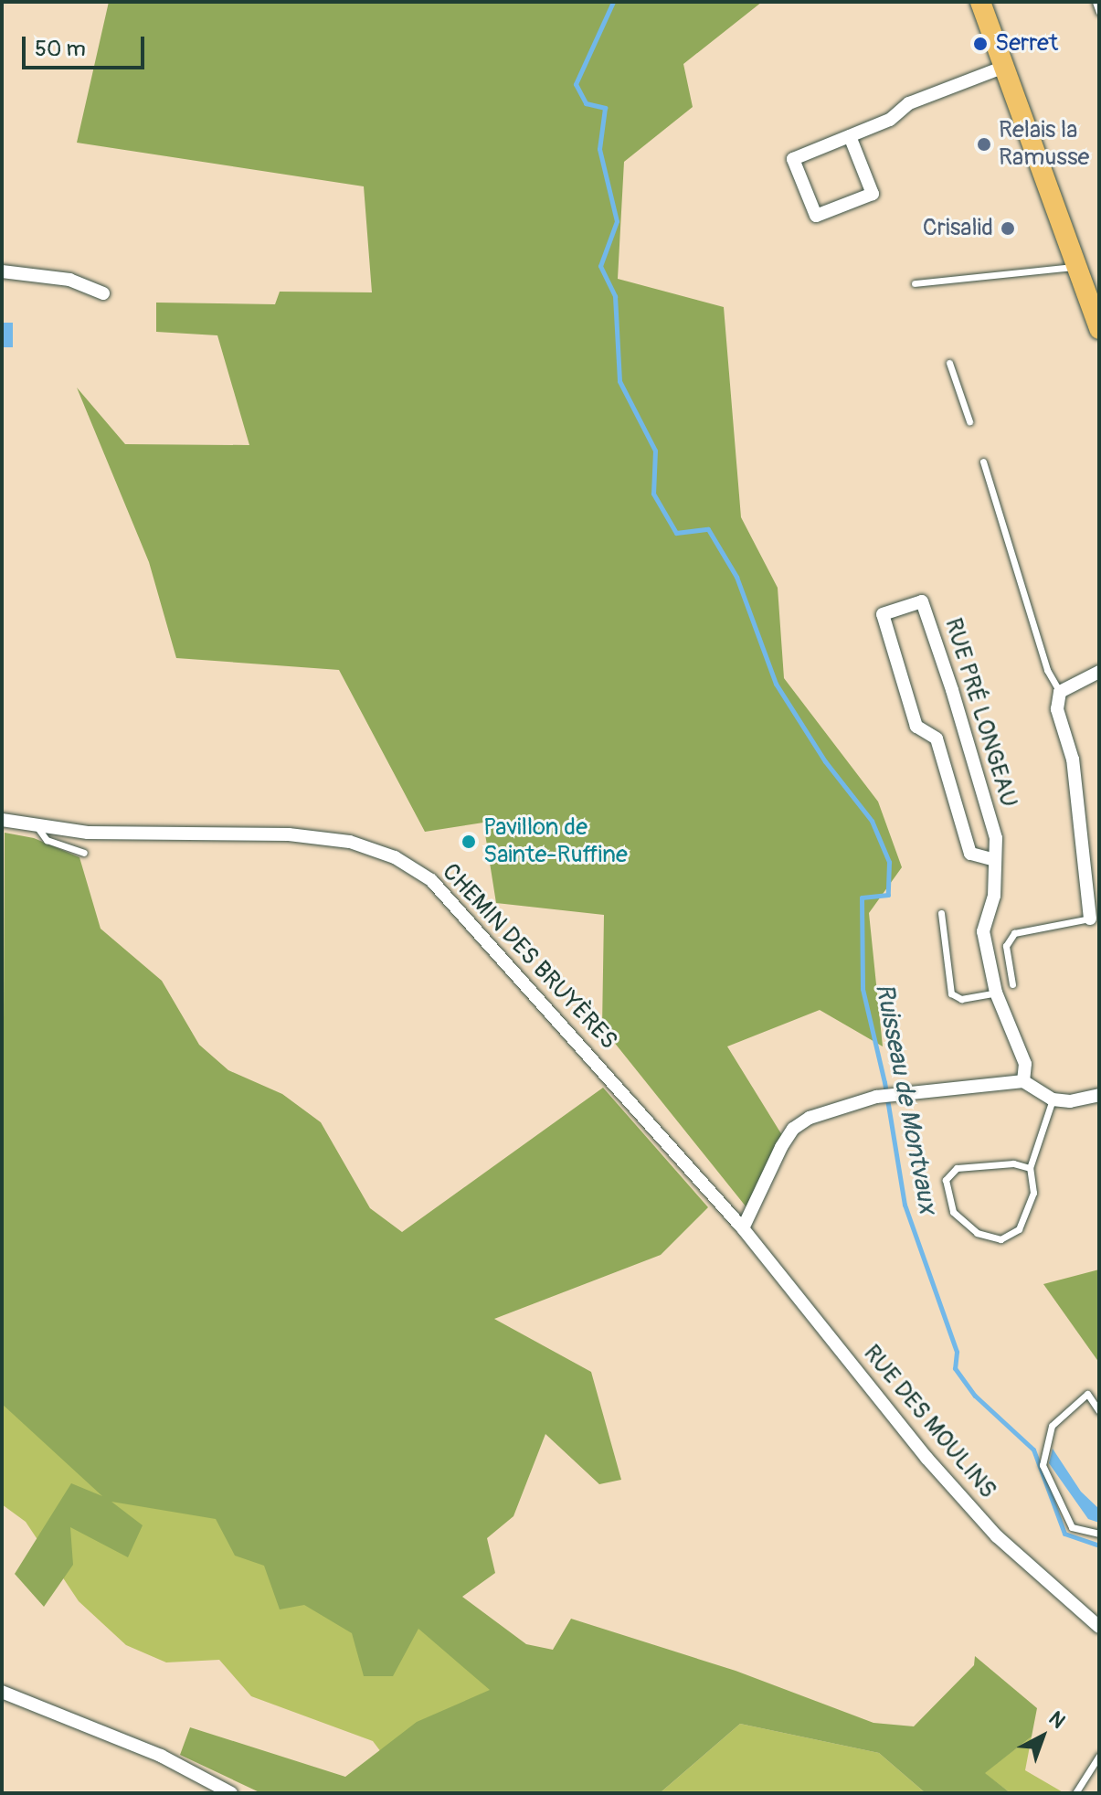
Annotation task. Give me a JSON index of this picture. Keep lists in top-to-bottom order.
{
  "streets": {
    "street": ["RUE PRÉ LONGEAU", "CHEMIN DES BRUYÈRES", "RUE DES MOULINS"]
  },
  "crossings": [
    ["CHEMIN DES BRUYÈRES", "RUE DES MOULINS"]
  ],
  "water": ["Ruisseau de Montvaux"],
  "places": [
    "Serret",
    "Relais la Ramusse",
    "Crisalid",
    "Pavillon de Sainte-Ruffine"
  ],
  "scale_bar": "50 m",
  "north": "top right"
}
